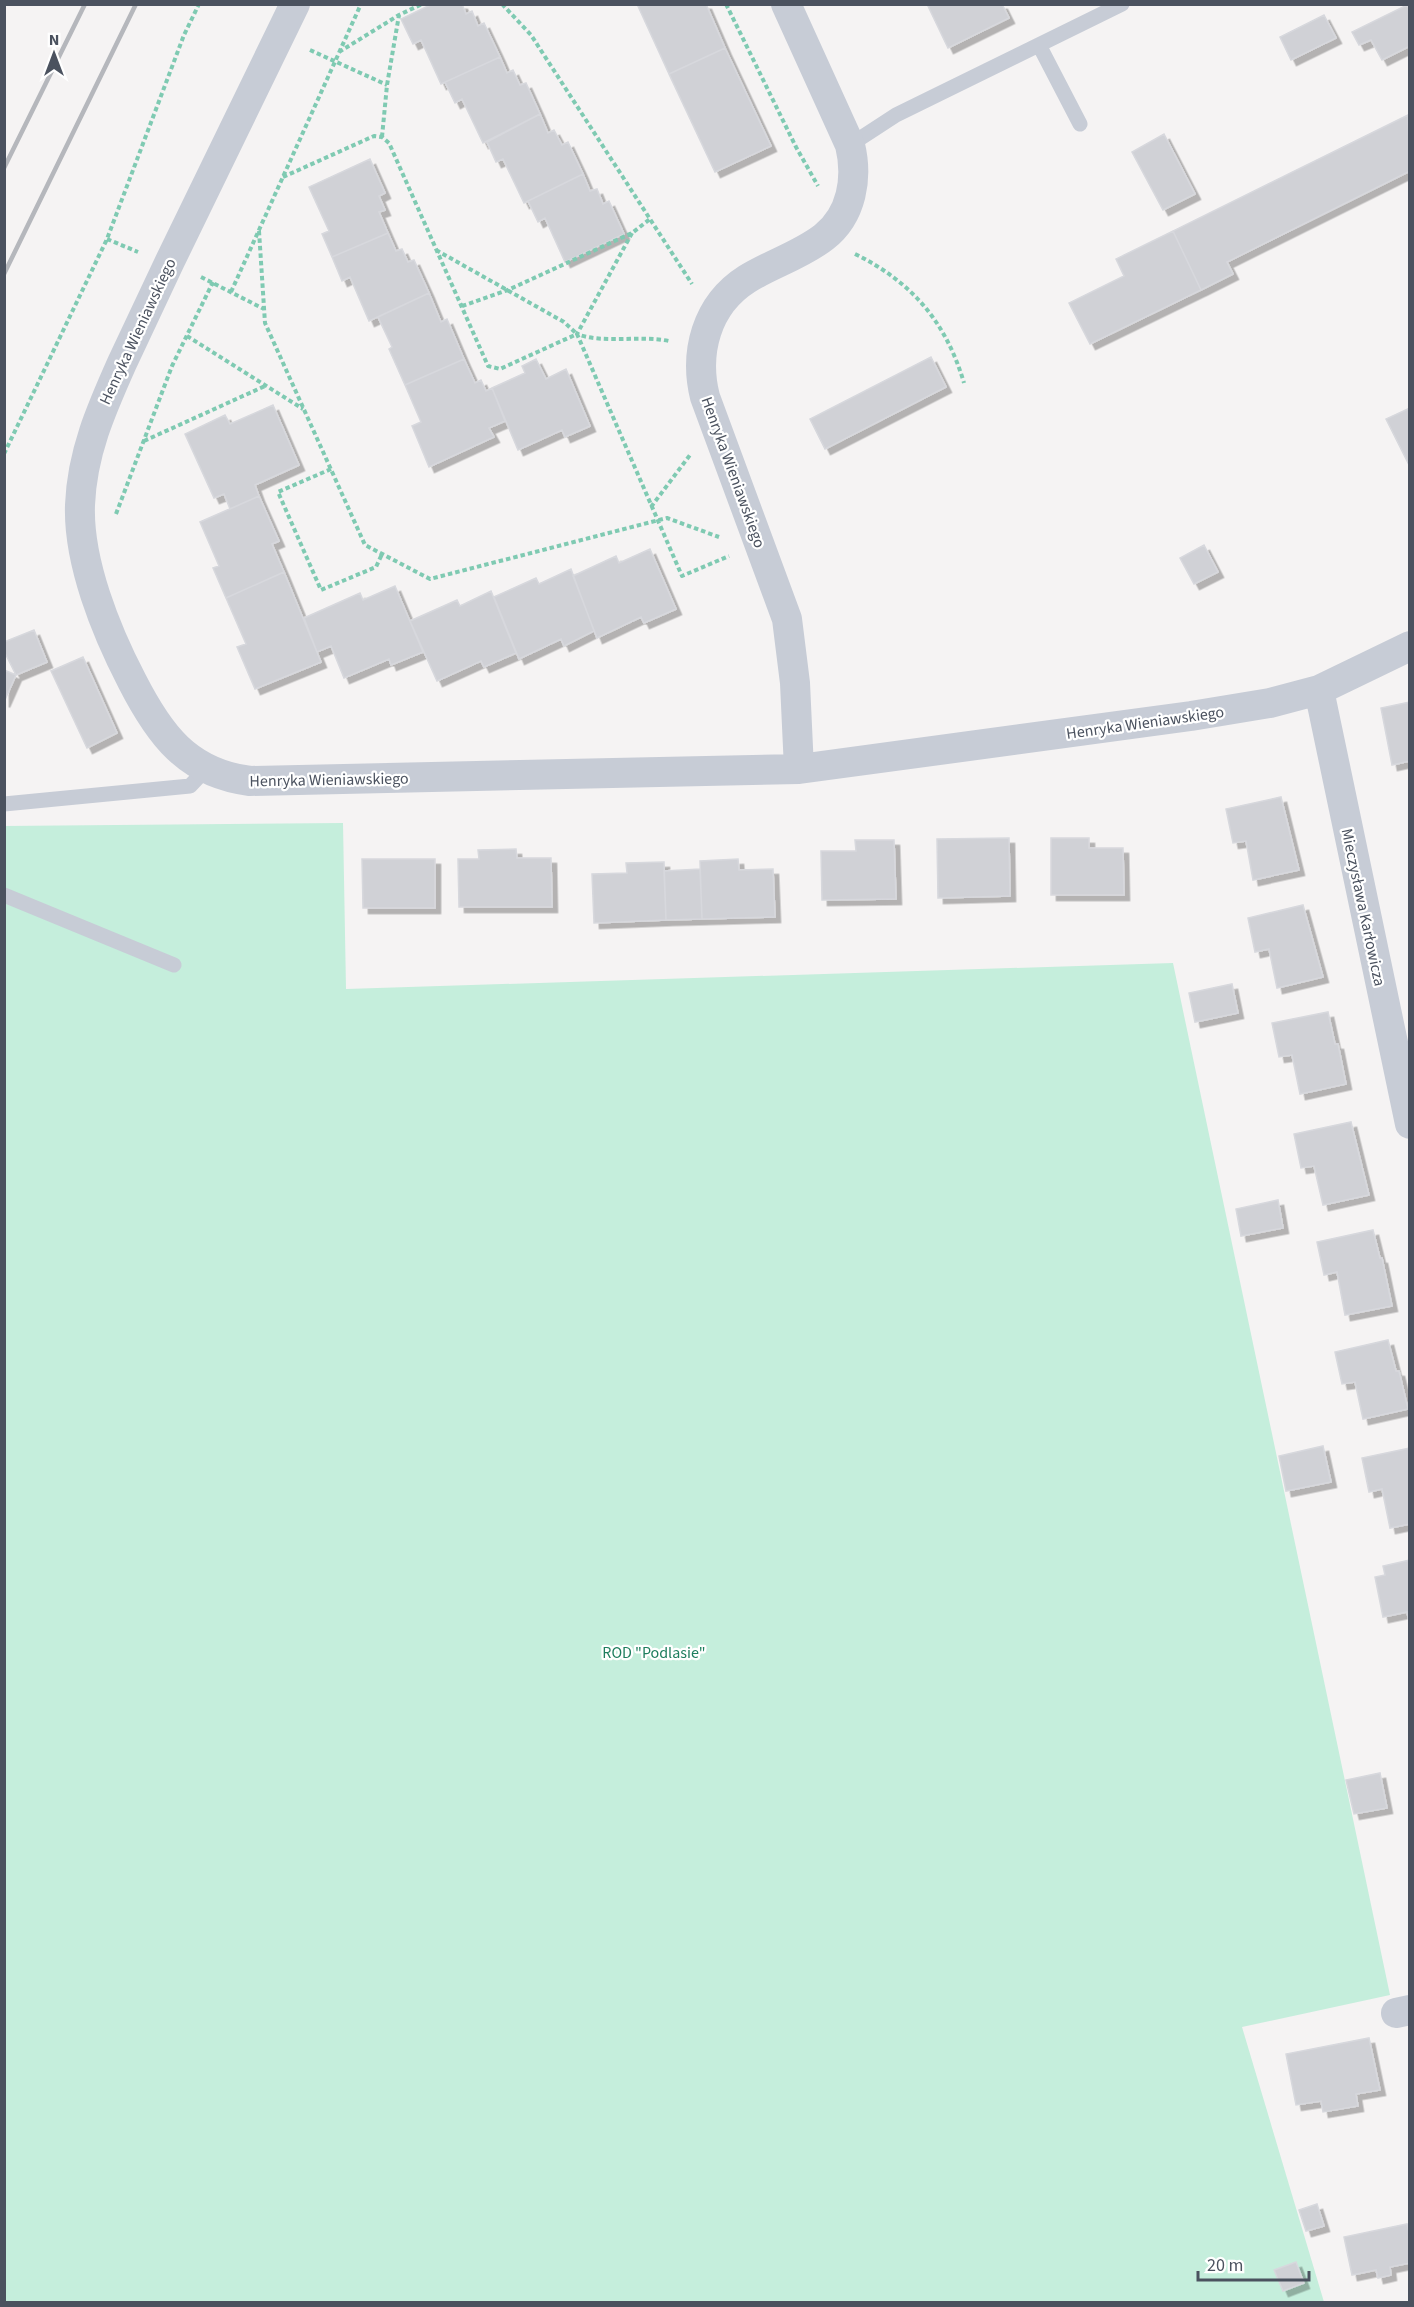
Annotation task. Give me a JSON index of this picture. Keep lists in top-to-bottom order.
{
  "streets": {
    "street": ["Henryka Wieniawskiego", "Mieczysława Karłowicza"]
  },
  "crossings": [
    ["Henryka Wieniawskiego", "Mieczysława Karłowicza"]
  ],
  "parks": ["ROD \"Podlasie\""],
  "scale_bar": "20 m",
  "north": "top"
}
